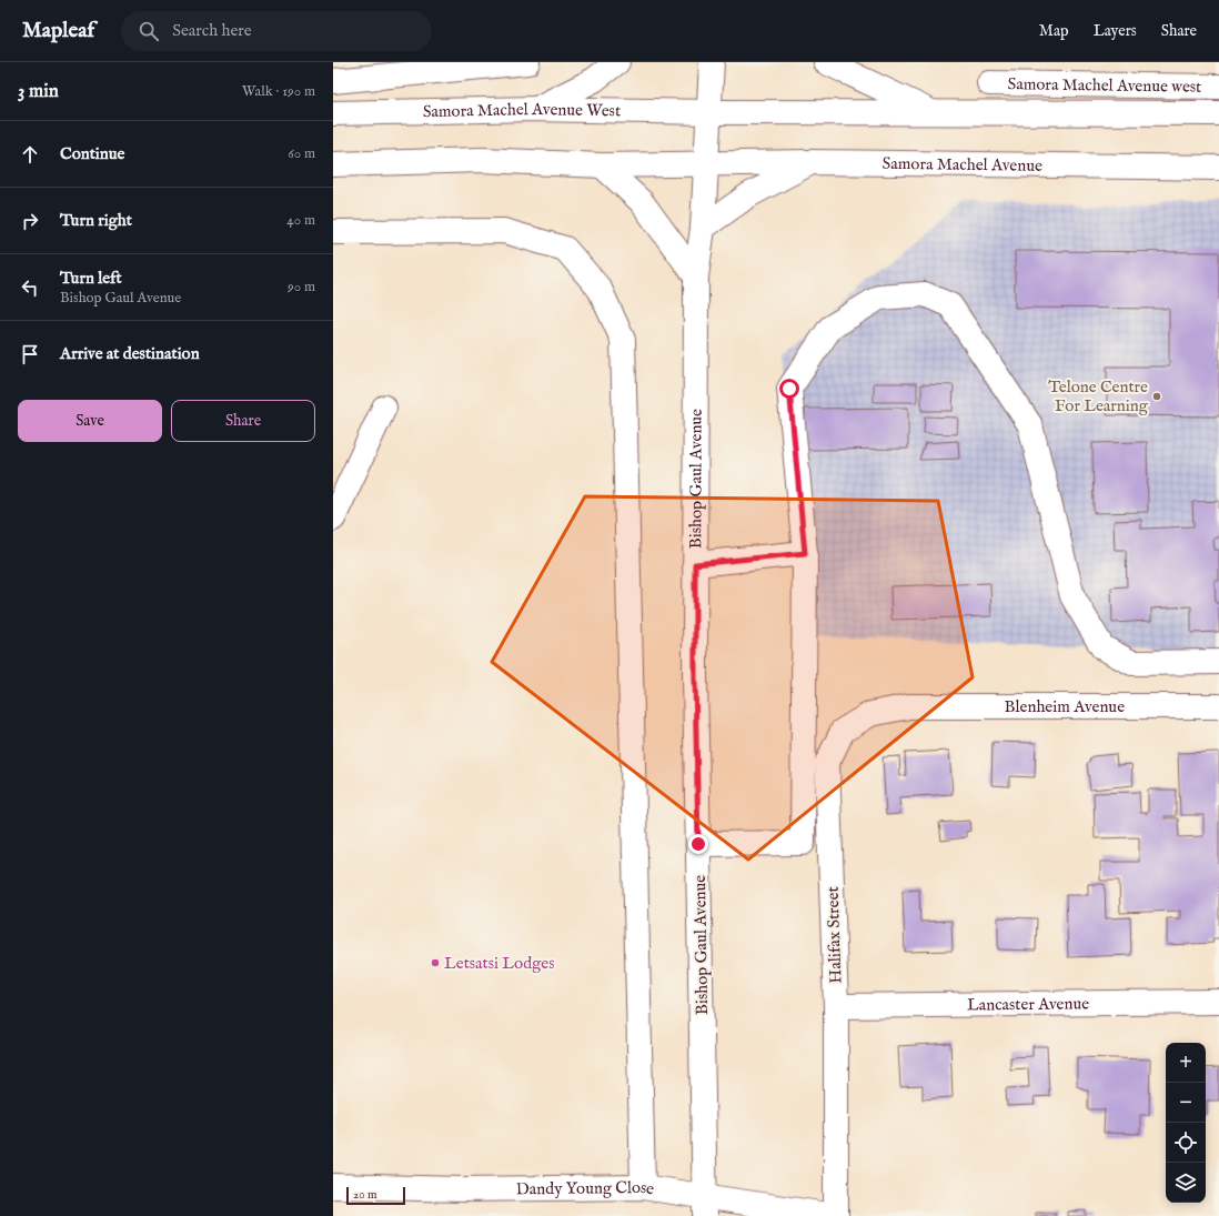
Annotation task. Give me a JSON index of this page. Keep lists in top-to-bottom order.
{
  "streets": {
    "main road": [
      "Samora Machel Avenue west",
      "Samora Machel Avenue West",
      "Samora Machel Avenue",
      "Bishop Gaul Avenue",
      "Blenheim Avenue",
      "Halifax Street",
      "Lancaster Avenue",
      "Dandy Young Close"
    ]
  },
  "crossings": [
    ["Samora Machel Avenue West", "Bishop Gaul Avenue"],
    ["Samora Machel Avenue", "Bishop Gaul Avenue"],
    ["Bishop Gaul Avenue", "Dandy Young Close"],
    ["Blenheim Avenue", "Halifax Street"],
    ["Halifax Street", "Lancaster Avenue"],
    ["Halifax Street", "Dandy Young Close"]
  ],
  "places": ["Telone Centre For Learning", "Letsatsi Lodges"],
  "scale_bar": "20 m",
  "page": {
    "header": "Mapleaf",
    "search": "Search here",
    "nav": ["Map", "Layers", "Share"],
    "heading": ["3 min", "Walk · 190 m"],
    "list": [
      ["Continue", "60 m"],
      ["Turn right", "40 m"],
      ["Turn left", "Bishop Gaul Avenue", "90 m"],
      "Arrive at destination"
    ],
    "buttons": ["Save", "Share"],
    "map_buttons": ["+", "−"],
    "scale": "20 m"
  }
}
